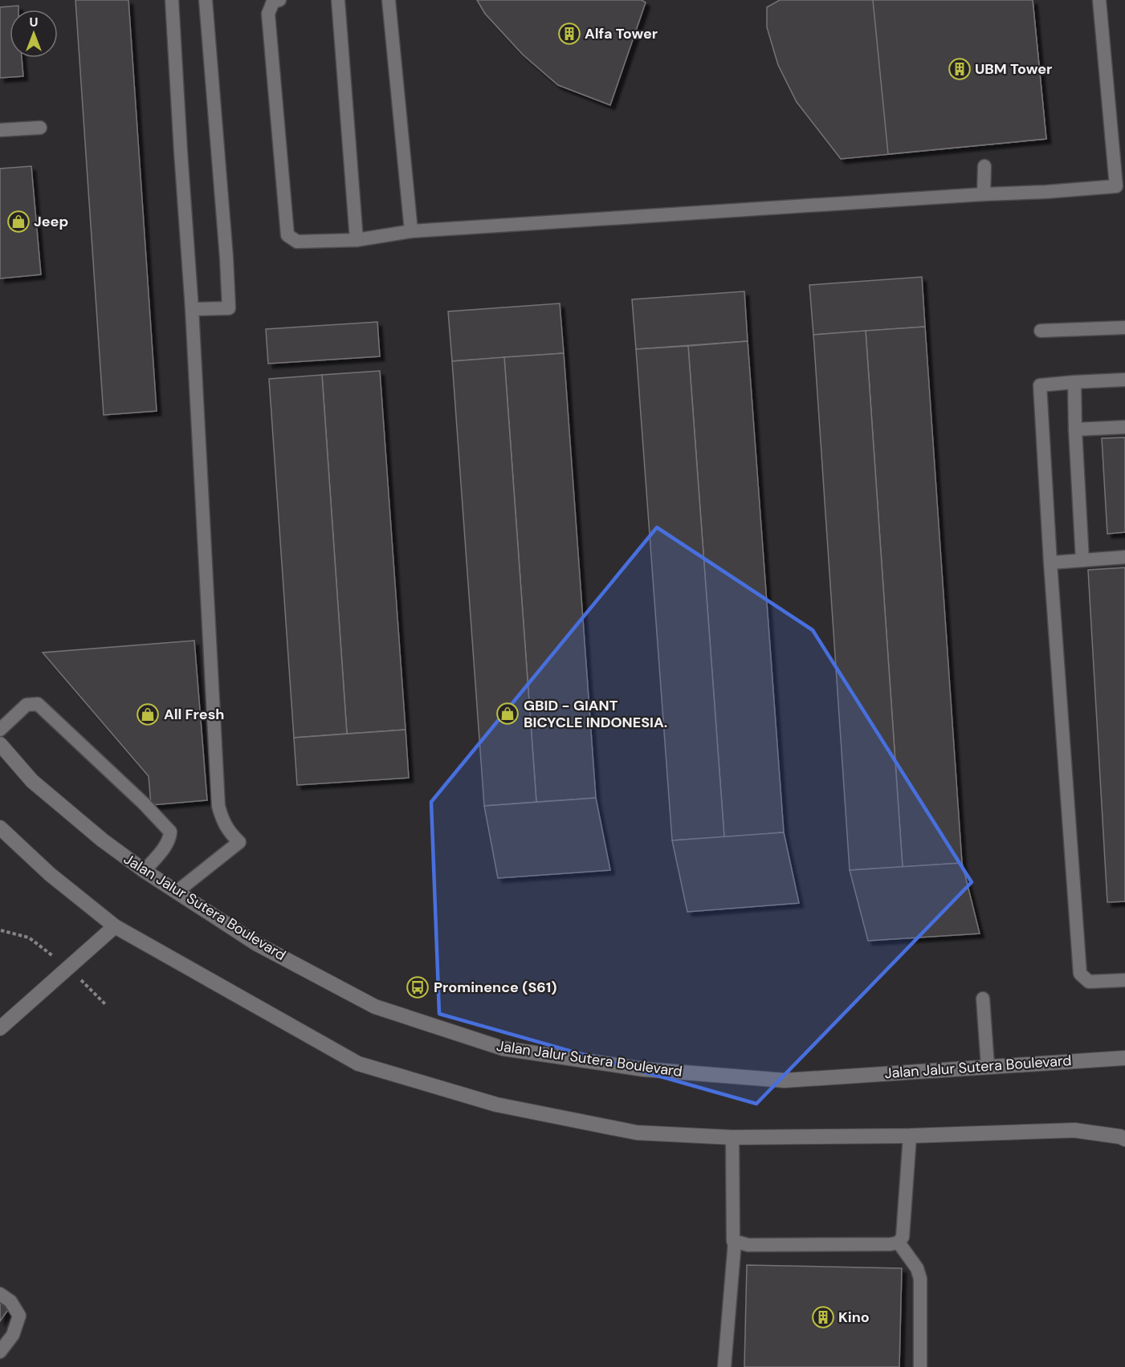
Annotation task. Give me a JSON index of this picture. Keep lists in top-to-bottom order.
{
  "streets": {
    "main road": ["Jalan Jalur Sutera Boulevard"]
  },
  "places": {
    "building": ["Alfa Tower", "UBM Tower", "Kino"],
    "shop": ["Jeep", "GBID - GIANT BICYCLE INDONESIA.", "All Fresh"],
    "bus stop": ["Prominence (S61)"]
  },
  "north": "top"
}
